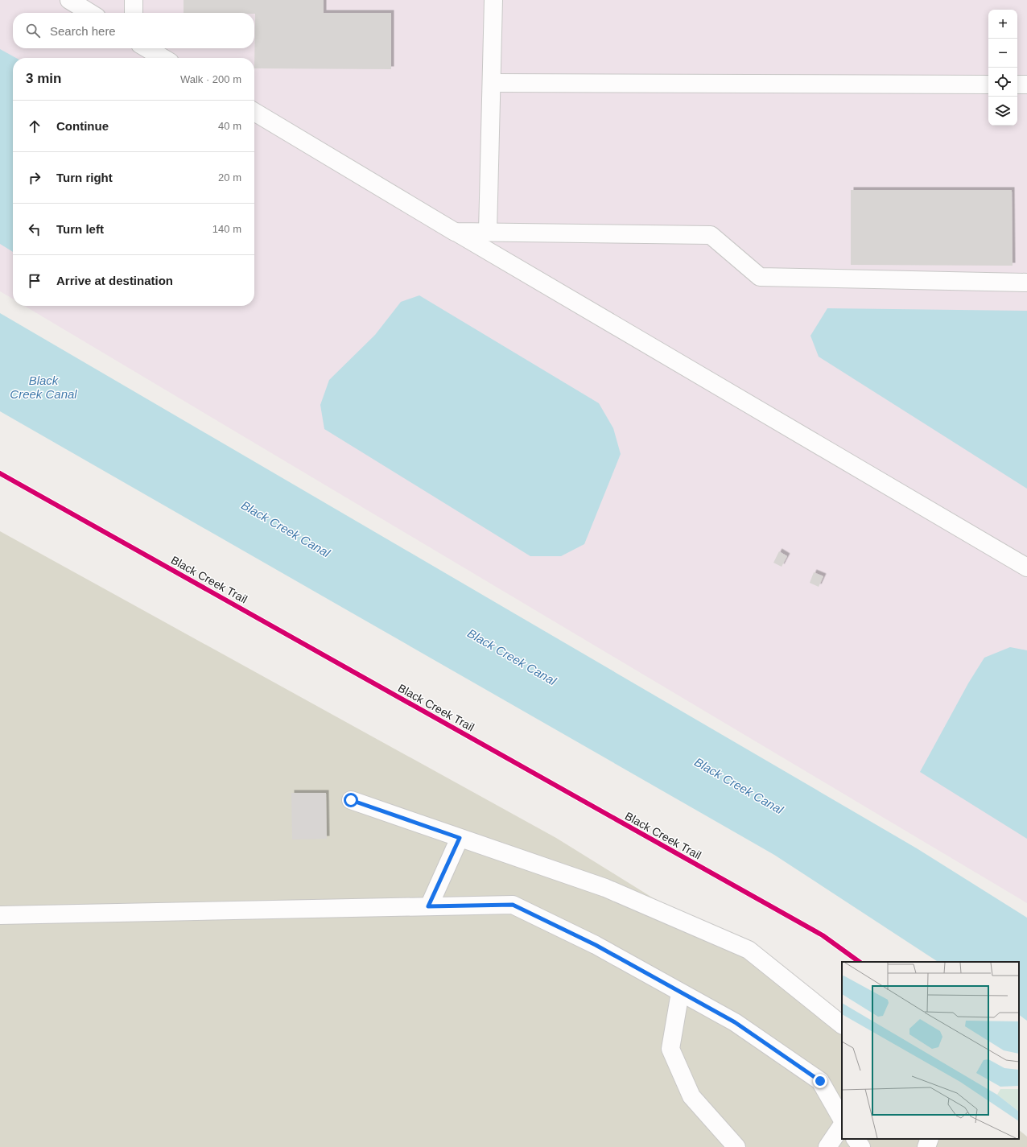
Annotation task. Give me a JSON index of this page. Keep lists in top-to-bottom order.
{
  "streets": {
    "cycle path": ["Black Creek Trail"]
  },
  "water": ["Black Creek Canal"],
  "page": {
    "map_buttons": ["+", "−"],
    "search": "Search here",
    "heading": ["3 min", "Walk · 200 m"],
    "list": [
      ["Continue", "40 m"],
      ["Turn right", "20 m"],
      ["Turn left", "140 m"],
      "Arrive at destination"
    ]
  }
}
